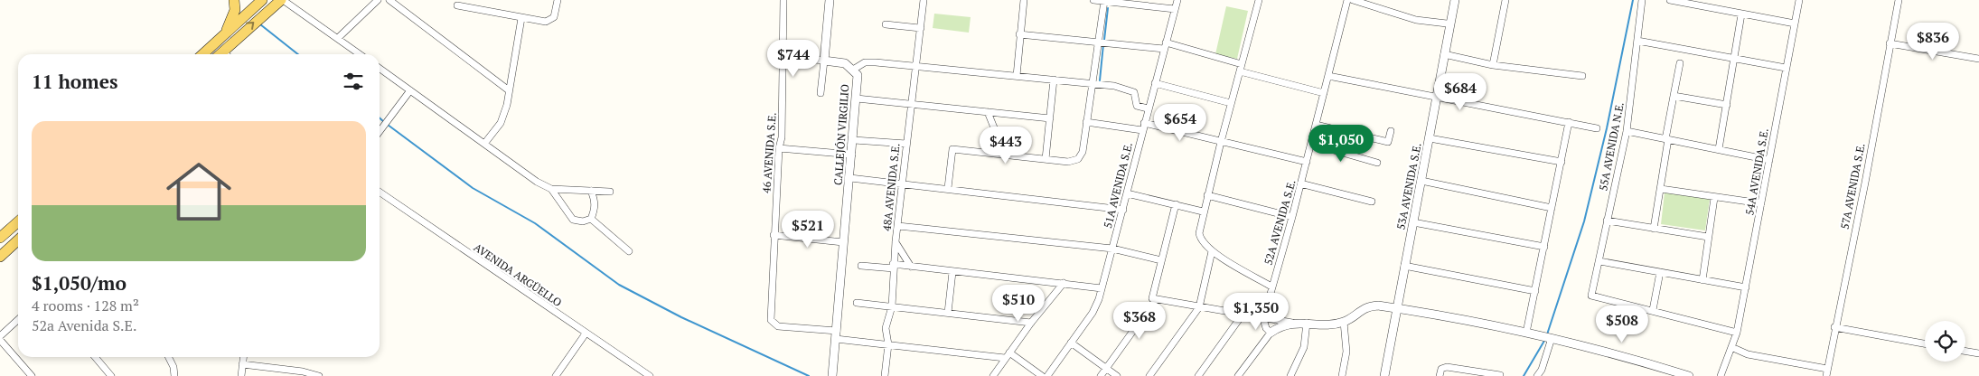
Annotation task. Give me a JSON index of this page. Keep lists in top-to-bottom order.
{
  "streets": {
    "street": [
      "CALLEJÓN VIRGILIO",
      "55A AVENIDA N.E.",
      "46 AVENIDA S.E.",
      "54A AVENIDA S.E.",
      "51A AVENIDA S.E.",
      "53A AVENIDA S.E.",
      "57A AVENIDA S.E.",
      "48A AVENIDA S.E.",
      "52A AVENIDA S.E.",
      "AVENIDA ARGÜELLO"
    ]
  },
  "crossings": [
    ["CALLEJÓN VIRGILIO", "46 AVENIDA S.E."]
  ],
  "page": {
    "price": [
      "$836",
      "$744",
      "$684",
      "$654",
      "$1,050",
      "$443",
      "$521",
      "$510",
      "$1,350",
      "$368",
      "$508"
    ],
    "heading": "11 homes",
    "list": [
      {
        "name": "$1,050/mo",
        "note": "4 rooms · 128 m² · 52a Avenida S.E."
      }
    ]
  }
}
